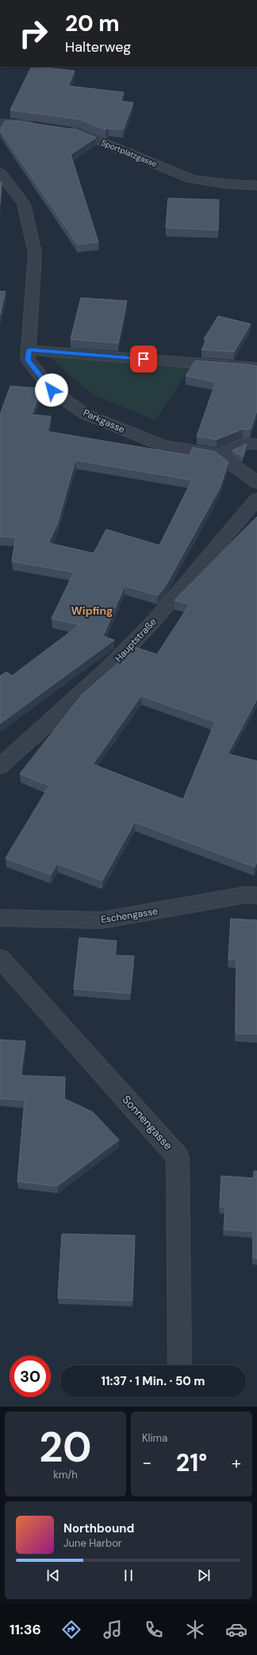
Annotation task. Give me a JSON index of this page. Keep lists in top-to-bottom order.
{
  "streets": {
    "street": [
      "Sportplatzgasse",
      "Parkgasse",
      "Hauptstraße",
      "Eschengasse",
      "Sonnengasse"
    ]
  },
  "districts": ["Wipfing"],
  "page": {
    "turn": ["20 m", "Halterweg"],
    "limit": "30",
    "trip": "11:37 · 1 Min. · 50 m",
    "tile": [
      ["20", "km/h"],
      "Klima"
    ],
    "heat": ["−", "21°", "+"],
    "song": ["Northbound", "June Harbor"],
    "tabs": "11:36"
  }
}
